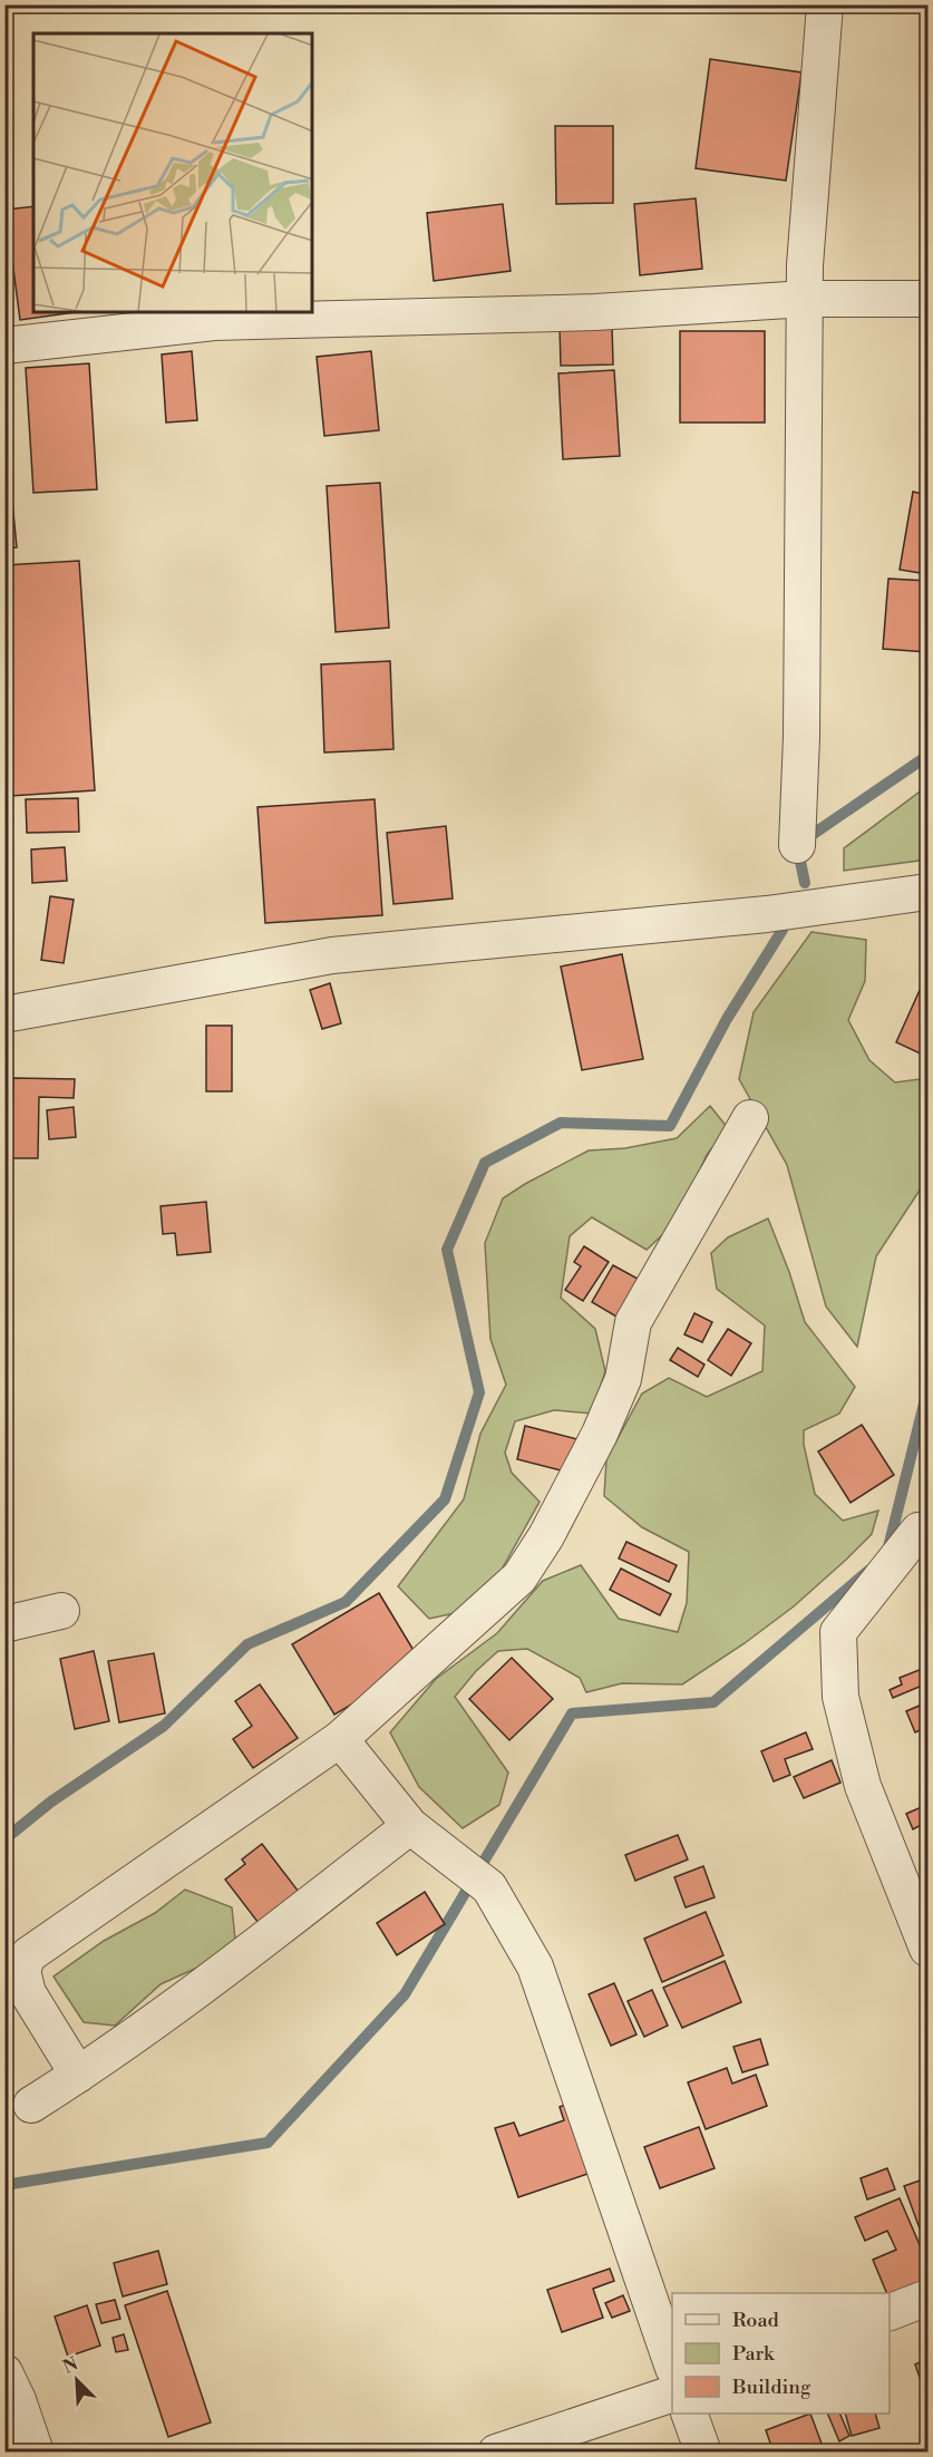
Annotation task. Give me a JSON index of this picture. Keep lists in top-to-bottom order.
{
  "legend": ["Road", "Park", "Building"],
  "north": "top left"
}
